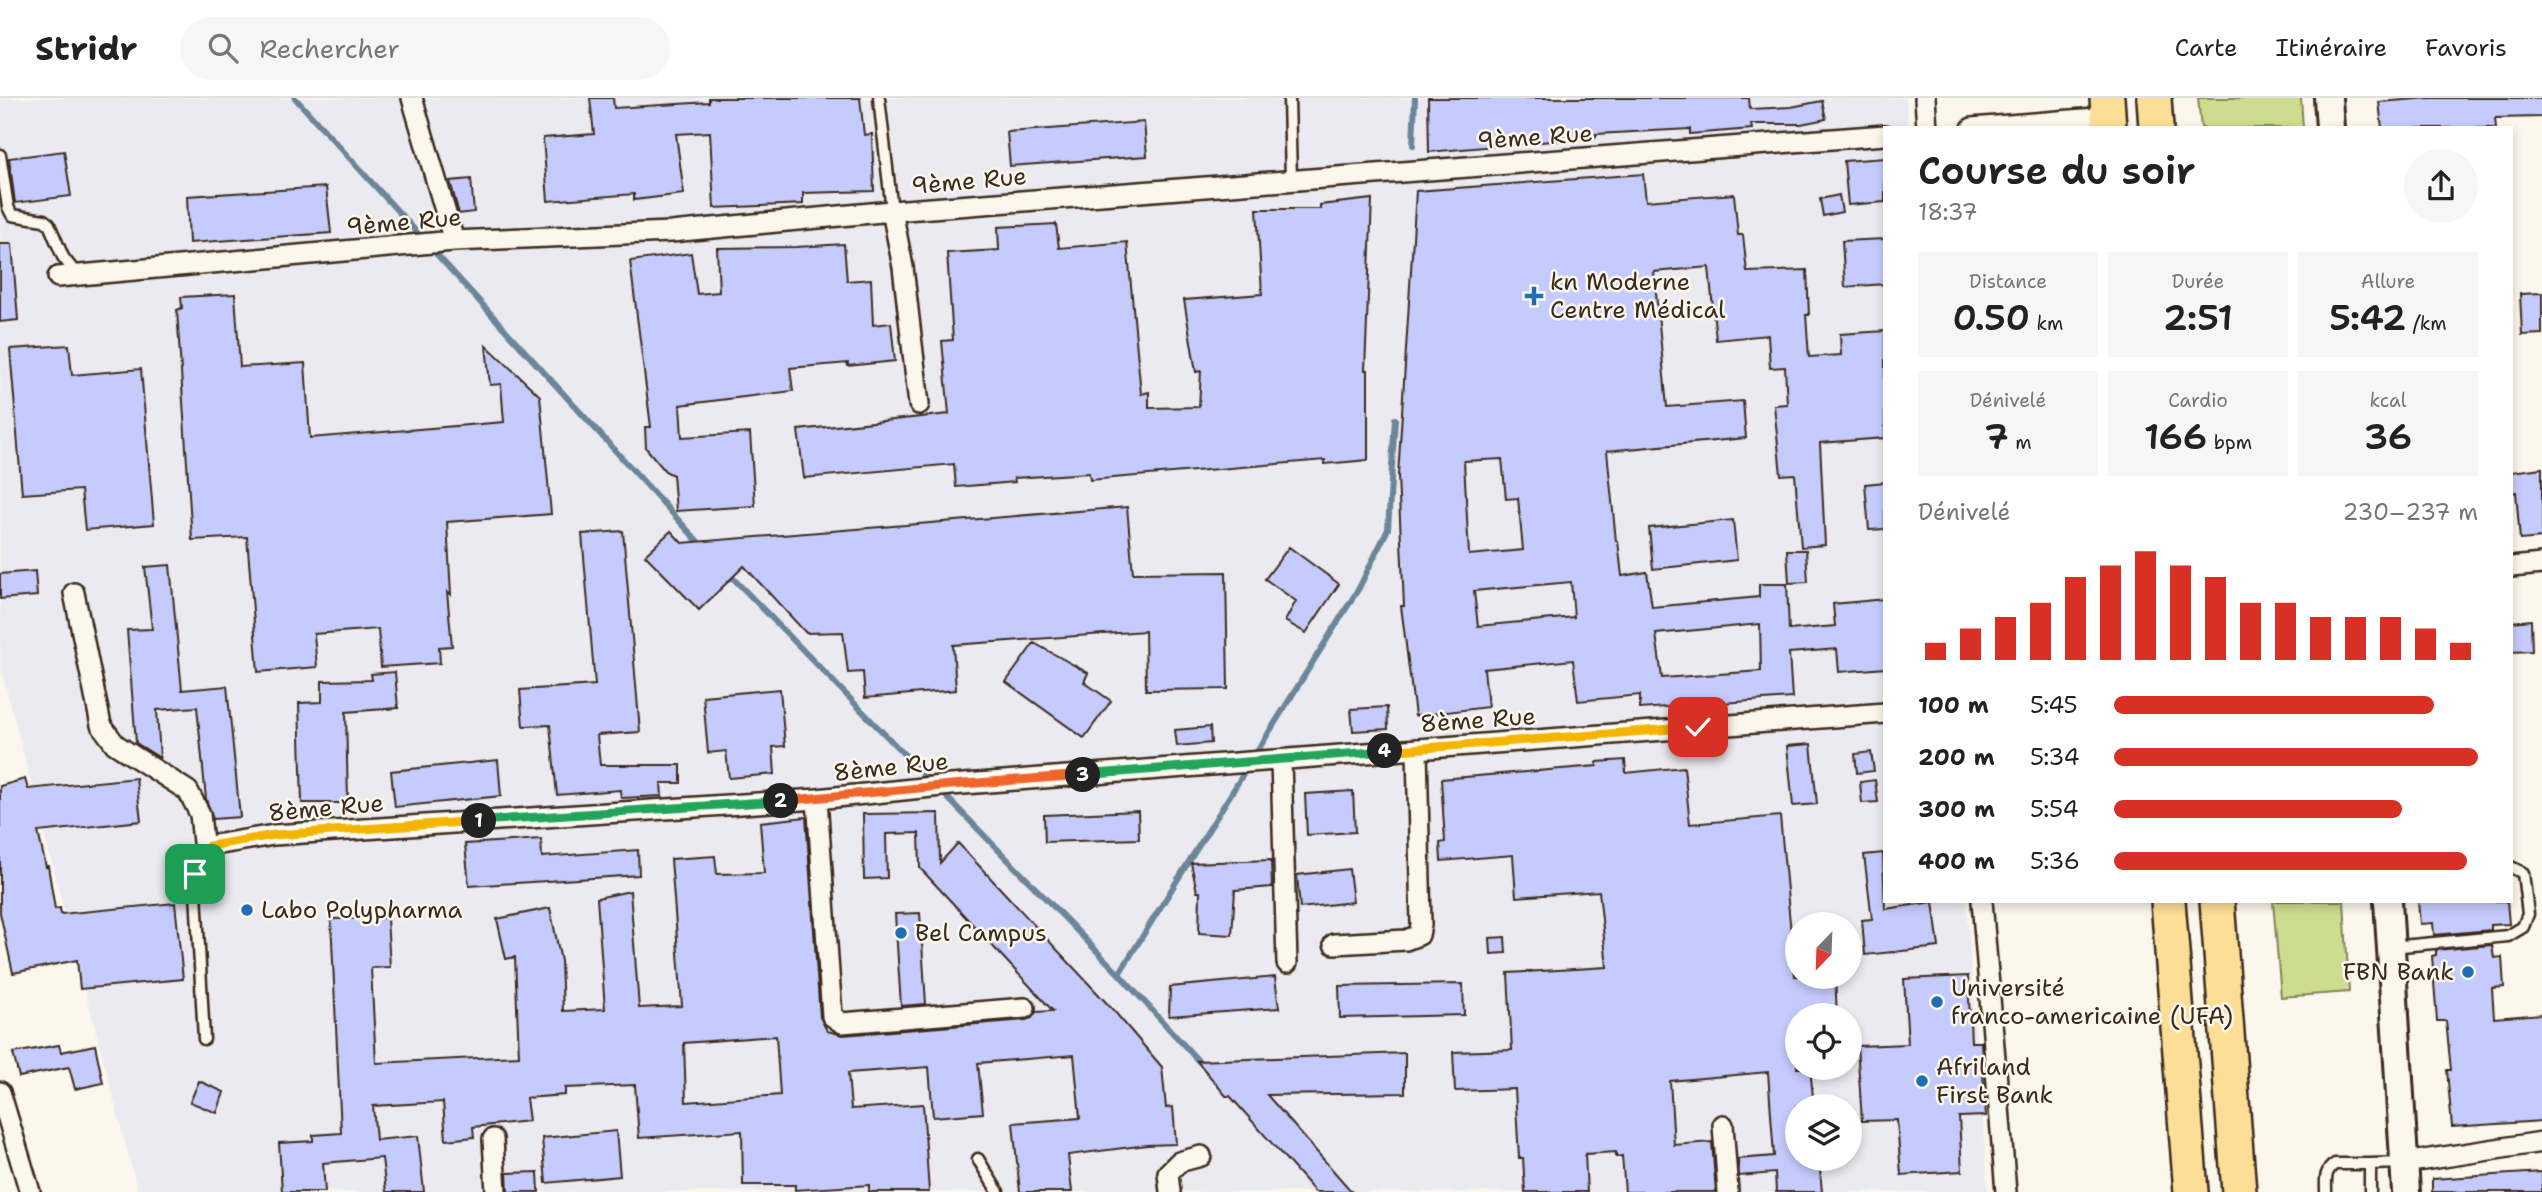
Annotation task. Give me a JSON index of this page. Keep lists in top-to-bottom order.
{
  "streets": {
    "street": ["9ème Rue", "8ème Rue"]
  },
  "places": {
    "health": ["kn Moderne Centre Médical"],
    "other": [
      "Labo Polypharma",
      "Bel Campus",
      "FBN Bank",
      "Université franco-americaine (UFA)",
      "Afriland First Bank"
    ]
  },
  "north": "bottom left",
  "page": {
    "header": "Stridr",
    "search": "Rechercher",
    "nav": ["Carte", "Itinéraire", "Favoris"],
    "heading": ["Course du soir", "18:37"],
    "stats": [
      ["Distance", "0.50 km"],
      ["Durée", "2:51"],
      ["Allure", "5:42 /km"],
      ["Dénivelé", "7 m"],
      ["Cardio", "166 bpm"],
      ["kcal", "36"]
    ],
    "chart": ["Dénivelé", "230–237 m"],
    "list": [
      {
        "name": "100 m",
        "note": "5:45"
      },
      {
        "name": "200 m",
        "note": "5:34"
      },
      {
        "name": "300 m",
        "note": "5:54"
      },
      {
        "name": "400 m",
        "note": "5:36"
      }
    ],
    "pins": [
      "4",
      "3",
      "2",
      "1"
    ]
  }
}
